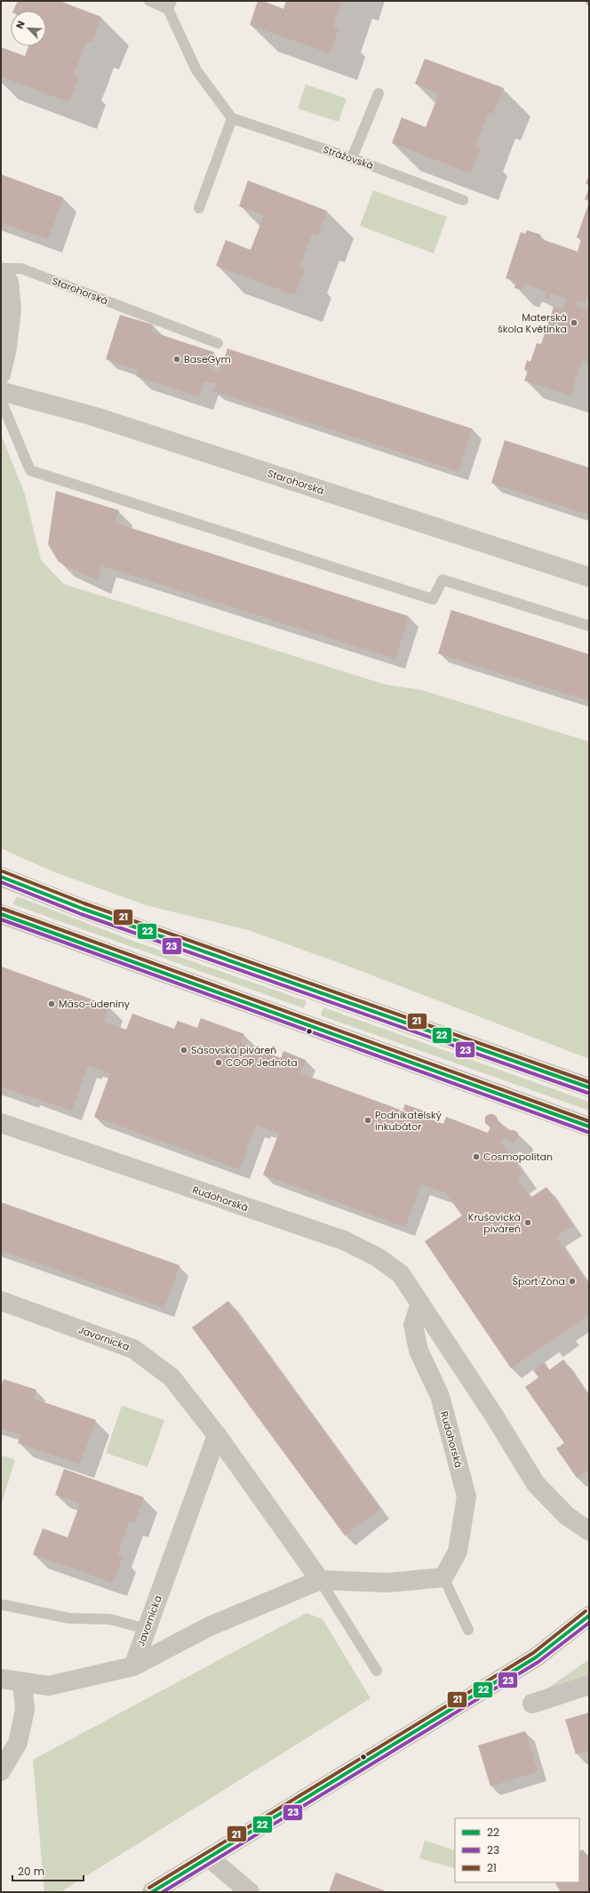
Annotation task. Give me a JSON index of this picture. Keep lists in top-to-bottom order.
{
  "streets": {
    "street": ["Starohorská", "Rudohorská", "Javornícka"],
    "lane": ["Strážovská"]
  },
  "crossings": [
    ["Rudohorská", "Javornícka"]
  ],
  "places": [
    "Materská škola Květinka",
    "BaseGym",
    "Mäso-údeniny",
    "Sásovská piváreň",
    "COOP Jednota",
    "Podnikatelský inkubátor",
    "Cosmopolitan",
    "Krušovická piváreň",
    "Šport Zóna"
  ],
  "lines": ["transit line 21", "transit line 22", "transit line 23"],
  "legend": ["22", "23", "21"],
  "scale_bar": "20 m",
  "north": "top left"
}
